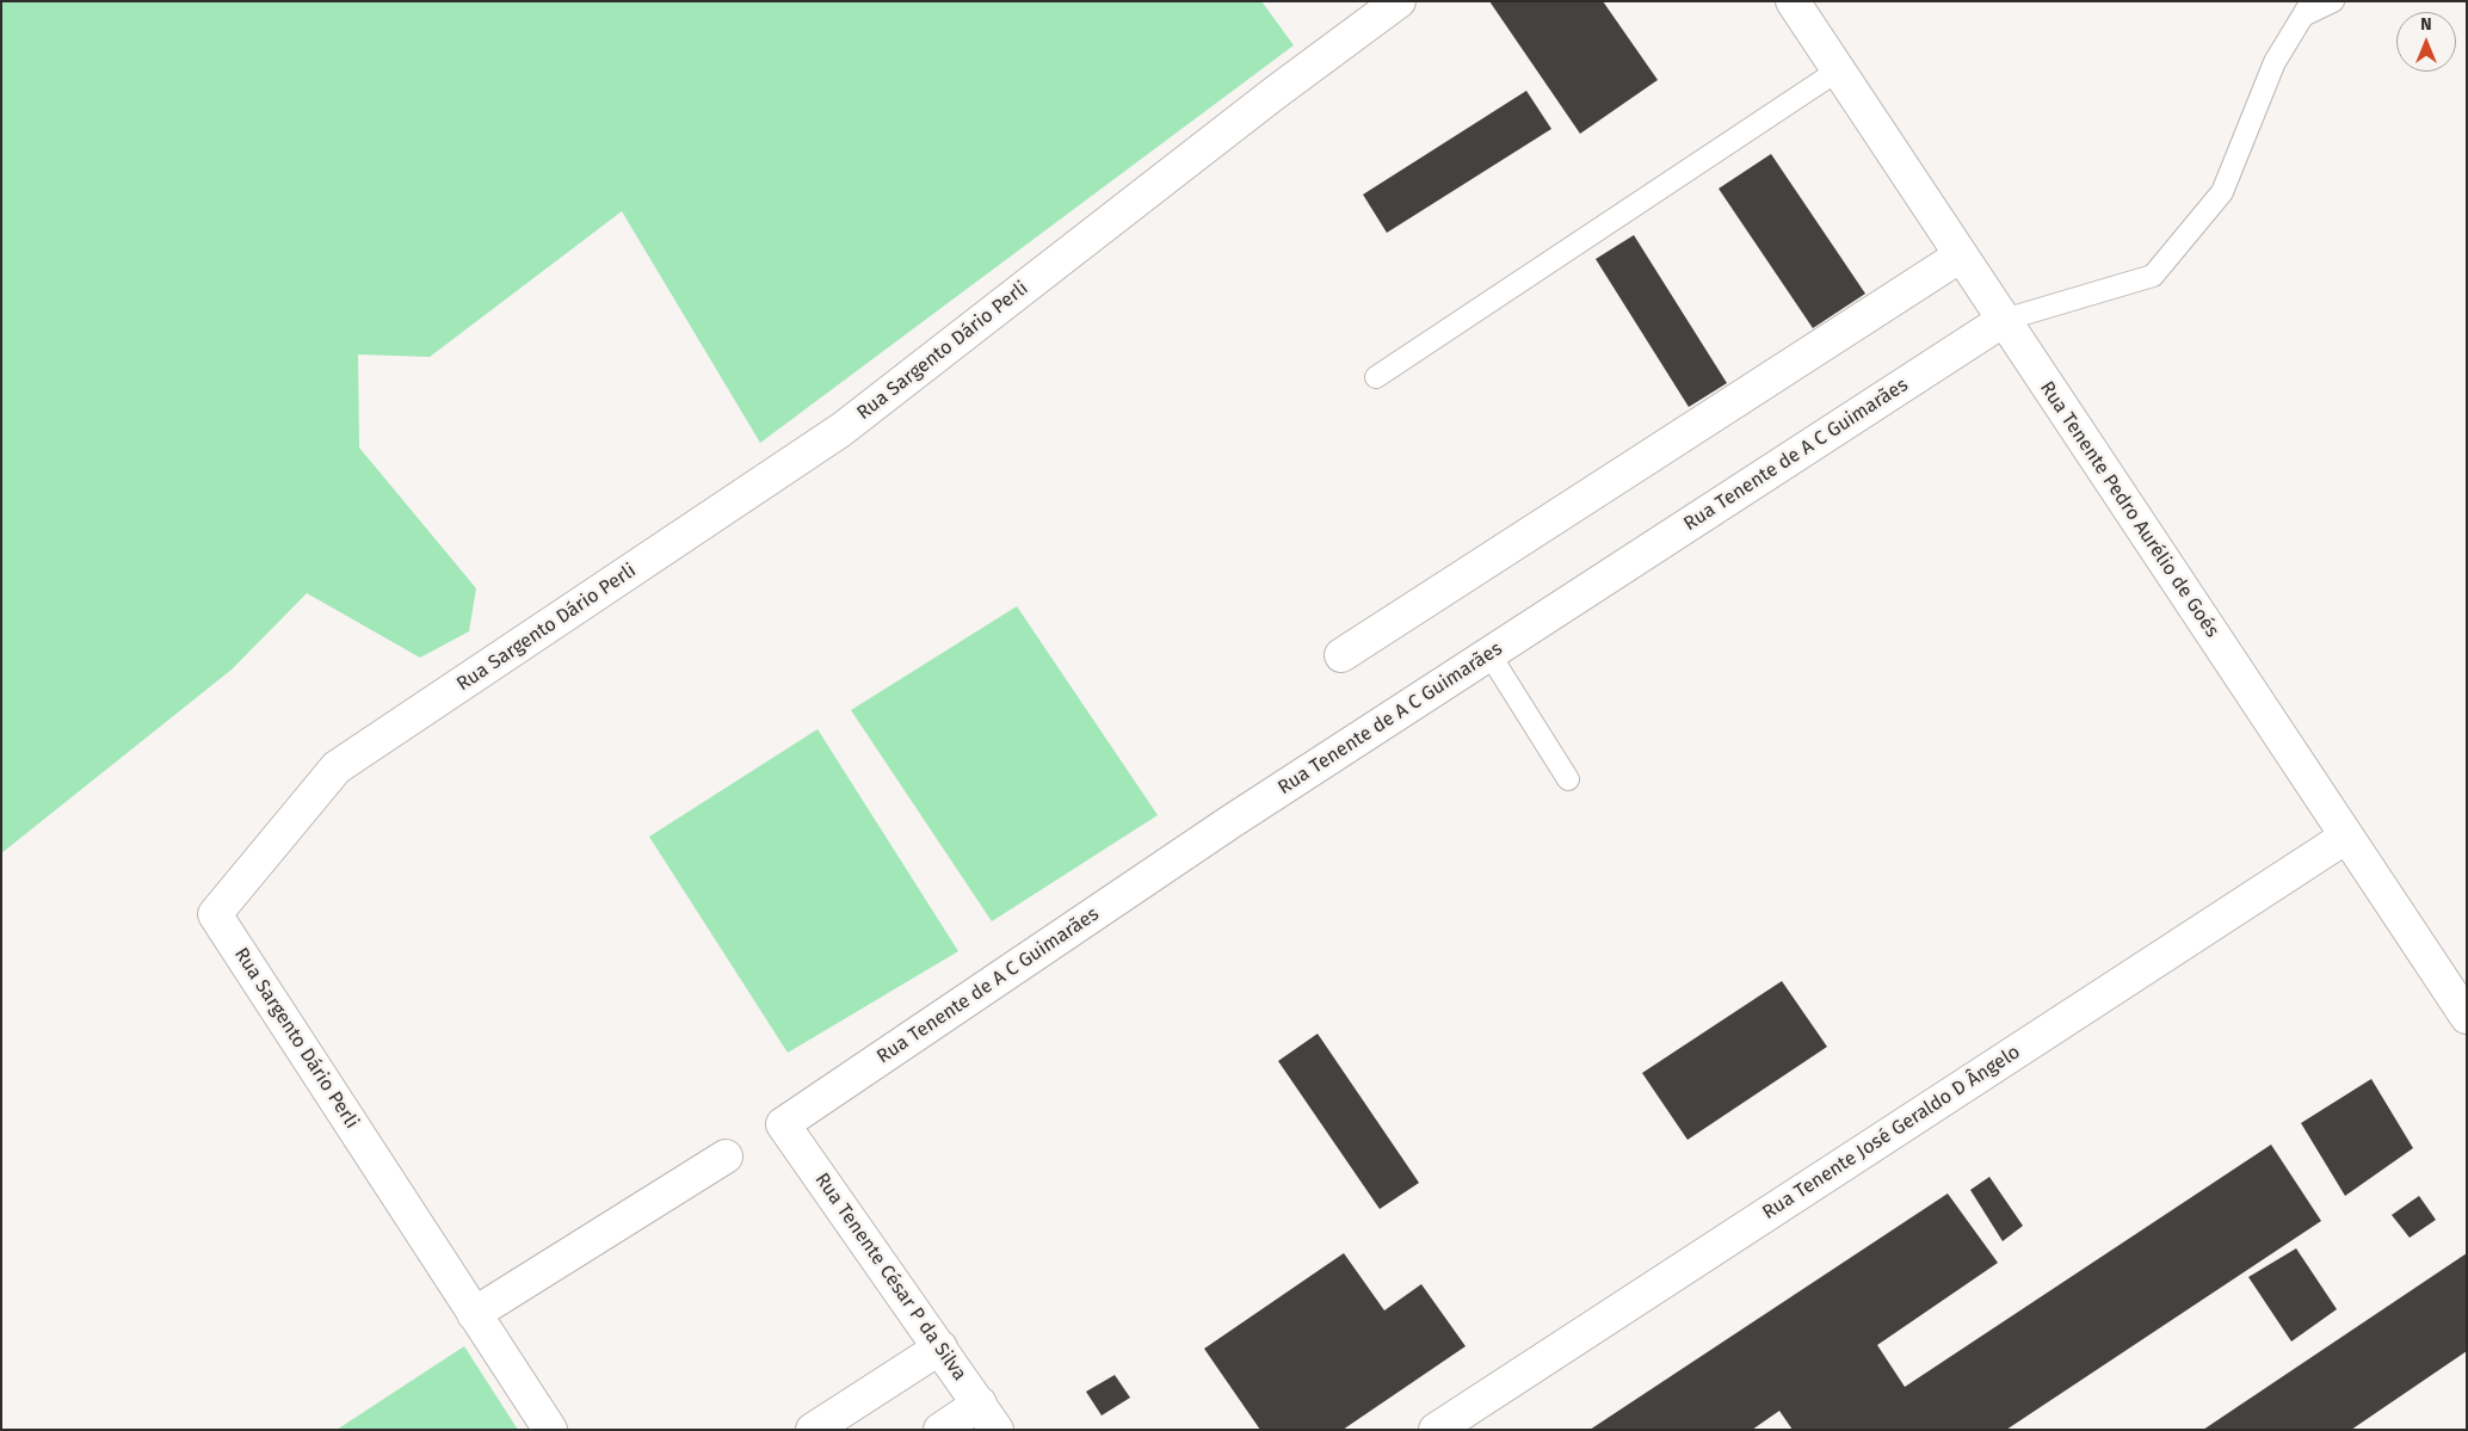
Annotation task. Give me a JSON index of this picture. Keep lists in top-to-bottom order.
{
  "streets": {
    "street": [
      "Rua Sargento Dário Perli",
      "Rua Tenente de A C Guimarães",
      "Rua Tenente Pedro Aurélio de Goés",
      "Rua Tenente José Geraldo D Ângelo",
      "Rua Tenente César P da Silva"
    ]
  },
  "crossings": [
    ["Rua Tenente de A C Guimarães", "Rua Tenente Pedro Aurélio de Goés"],
    ["Rua Tenente de A C Guimarães", "Rua Tenente César P da Silva"],
    ["Rua Tenente Pedro Aurélio de Goés", "Rua Tenente José Geraldo D Ângelo"]
  ],
  "north": "top"
}
